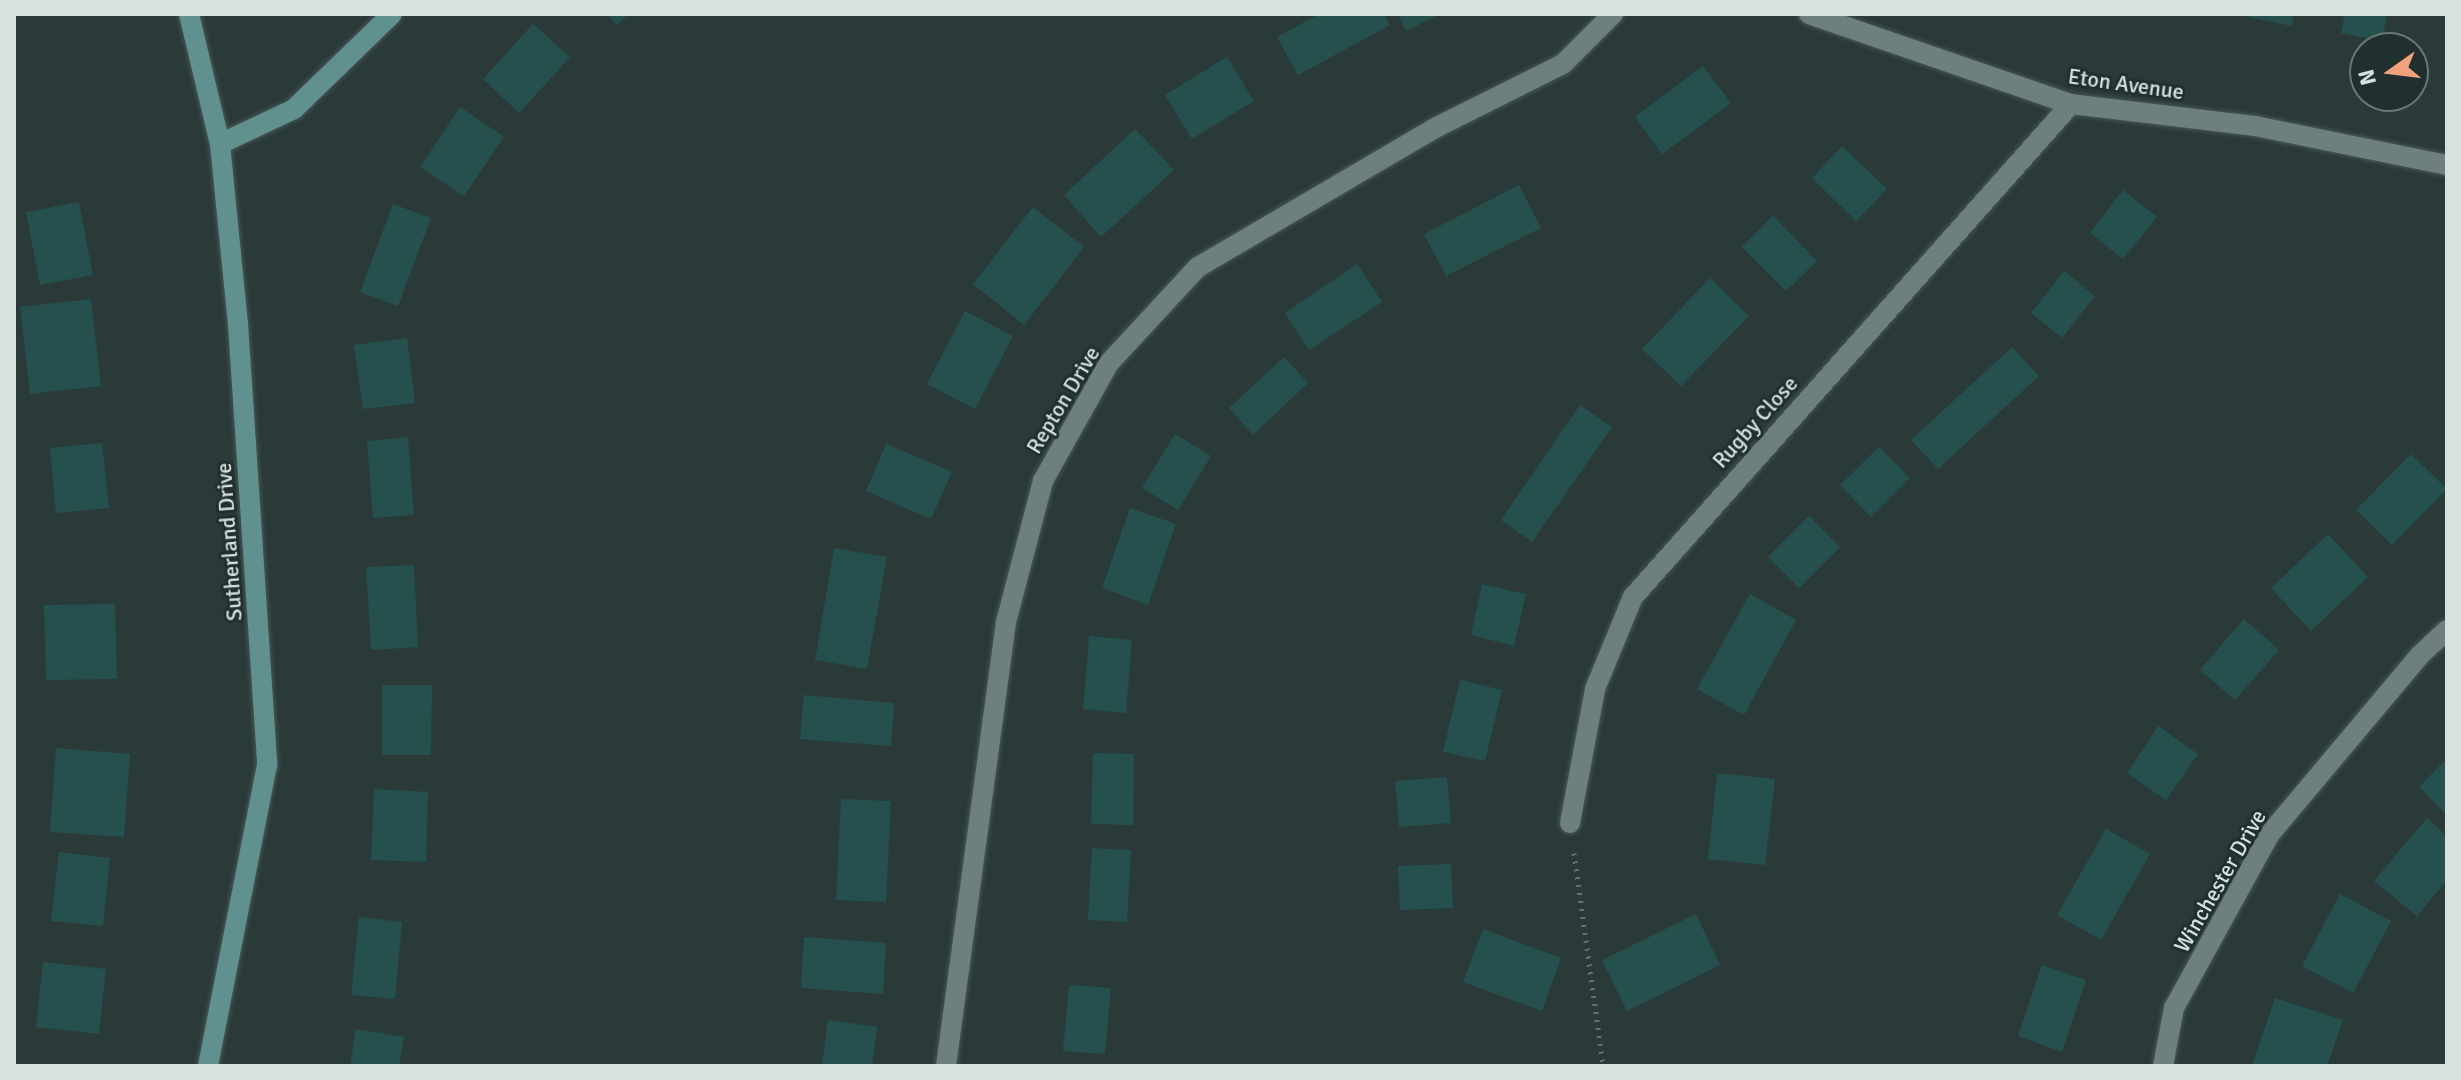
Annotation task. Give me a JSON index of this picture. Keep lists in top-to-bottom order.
{
  "streets": {
    "street": [
      "Eton Avenue",
      "Repton Drive",
      "Rugby Close",
      "Sutherland Drive",
      "Winchester Drive"
    ]
  },
  "crossings": [
    ["Eton Avenue", "Rugby Close"]
  ],
  "north": "left"
}
